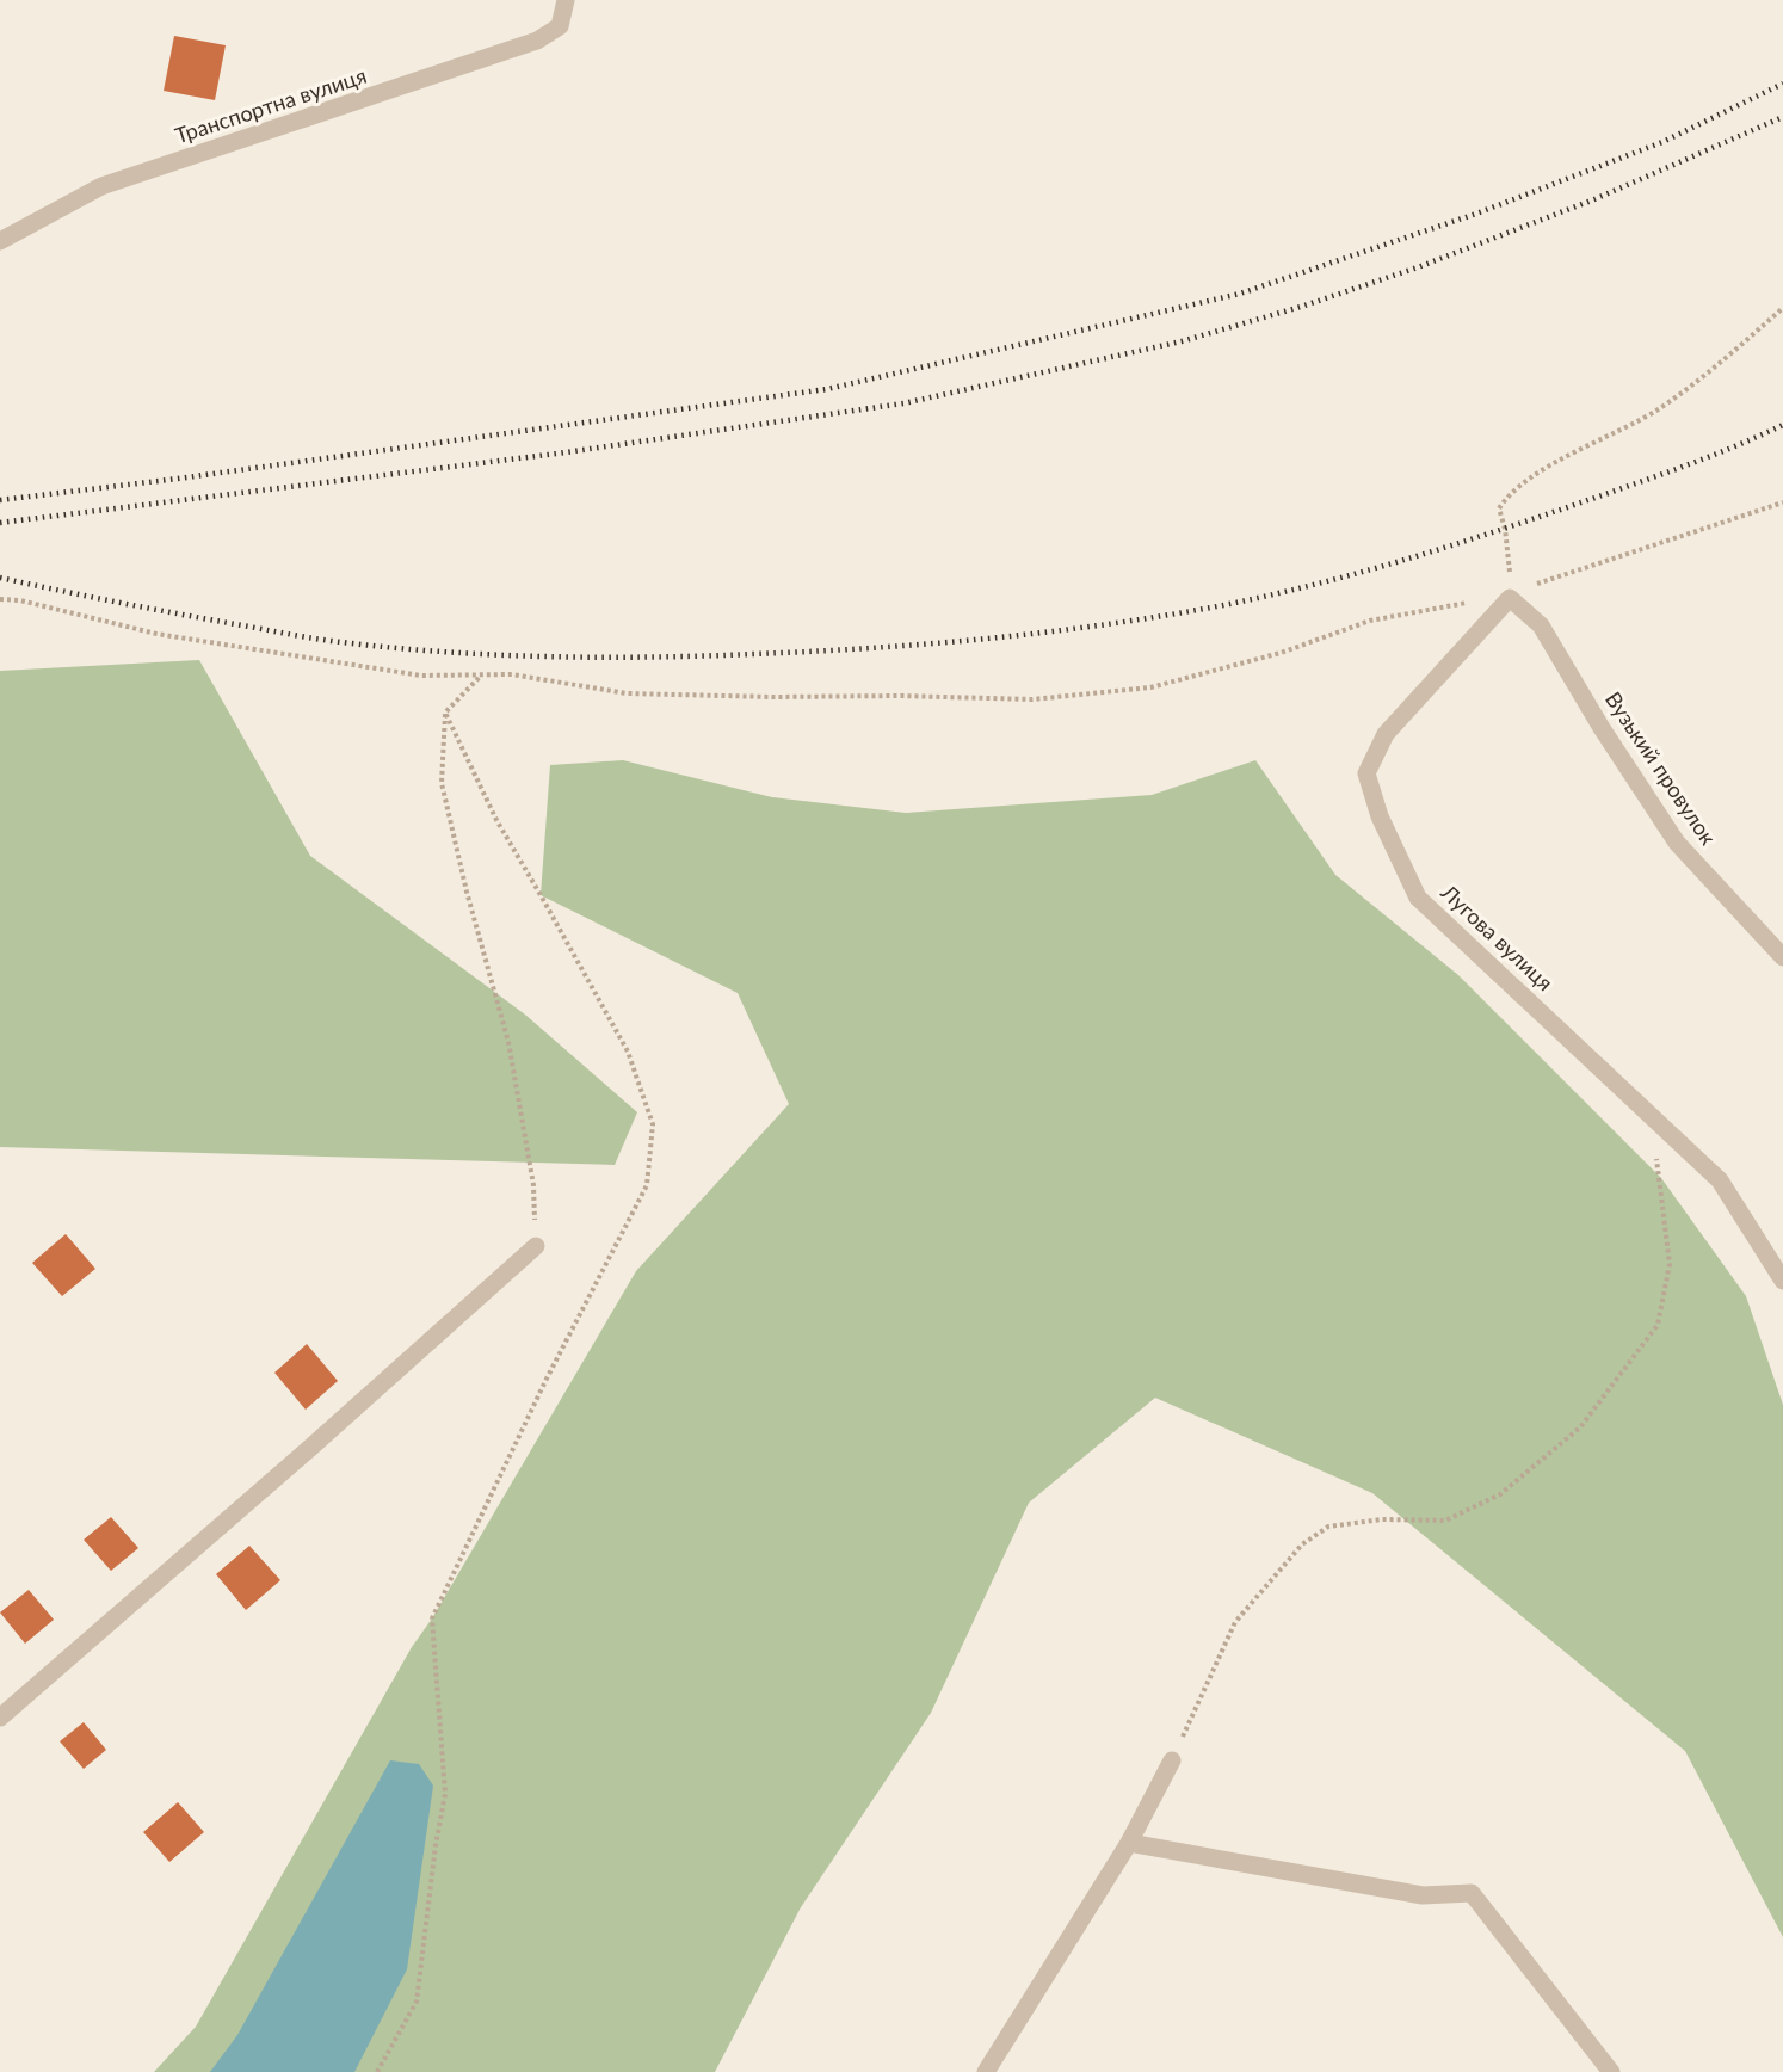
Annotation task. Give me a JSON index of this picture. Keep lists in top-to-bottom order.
{
  "streets": {
    "street": ["Транспортна вулиця", "Вузький провулок", "Лугова вулиця"]
  },
  "crossings": [
    ["Вузький провулок", "Лугова вулиця"]
  ]
}
